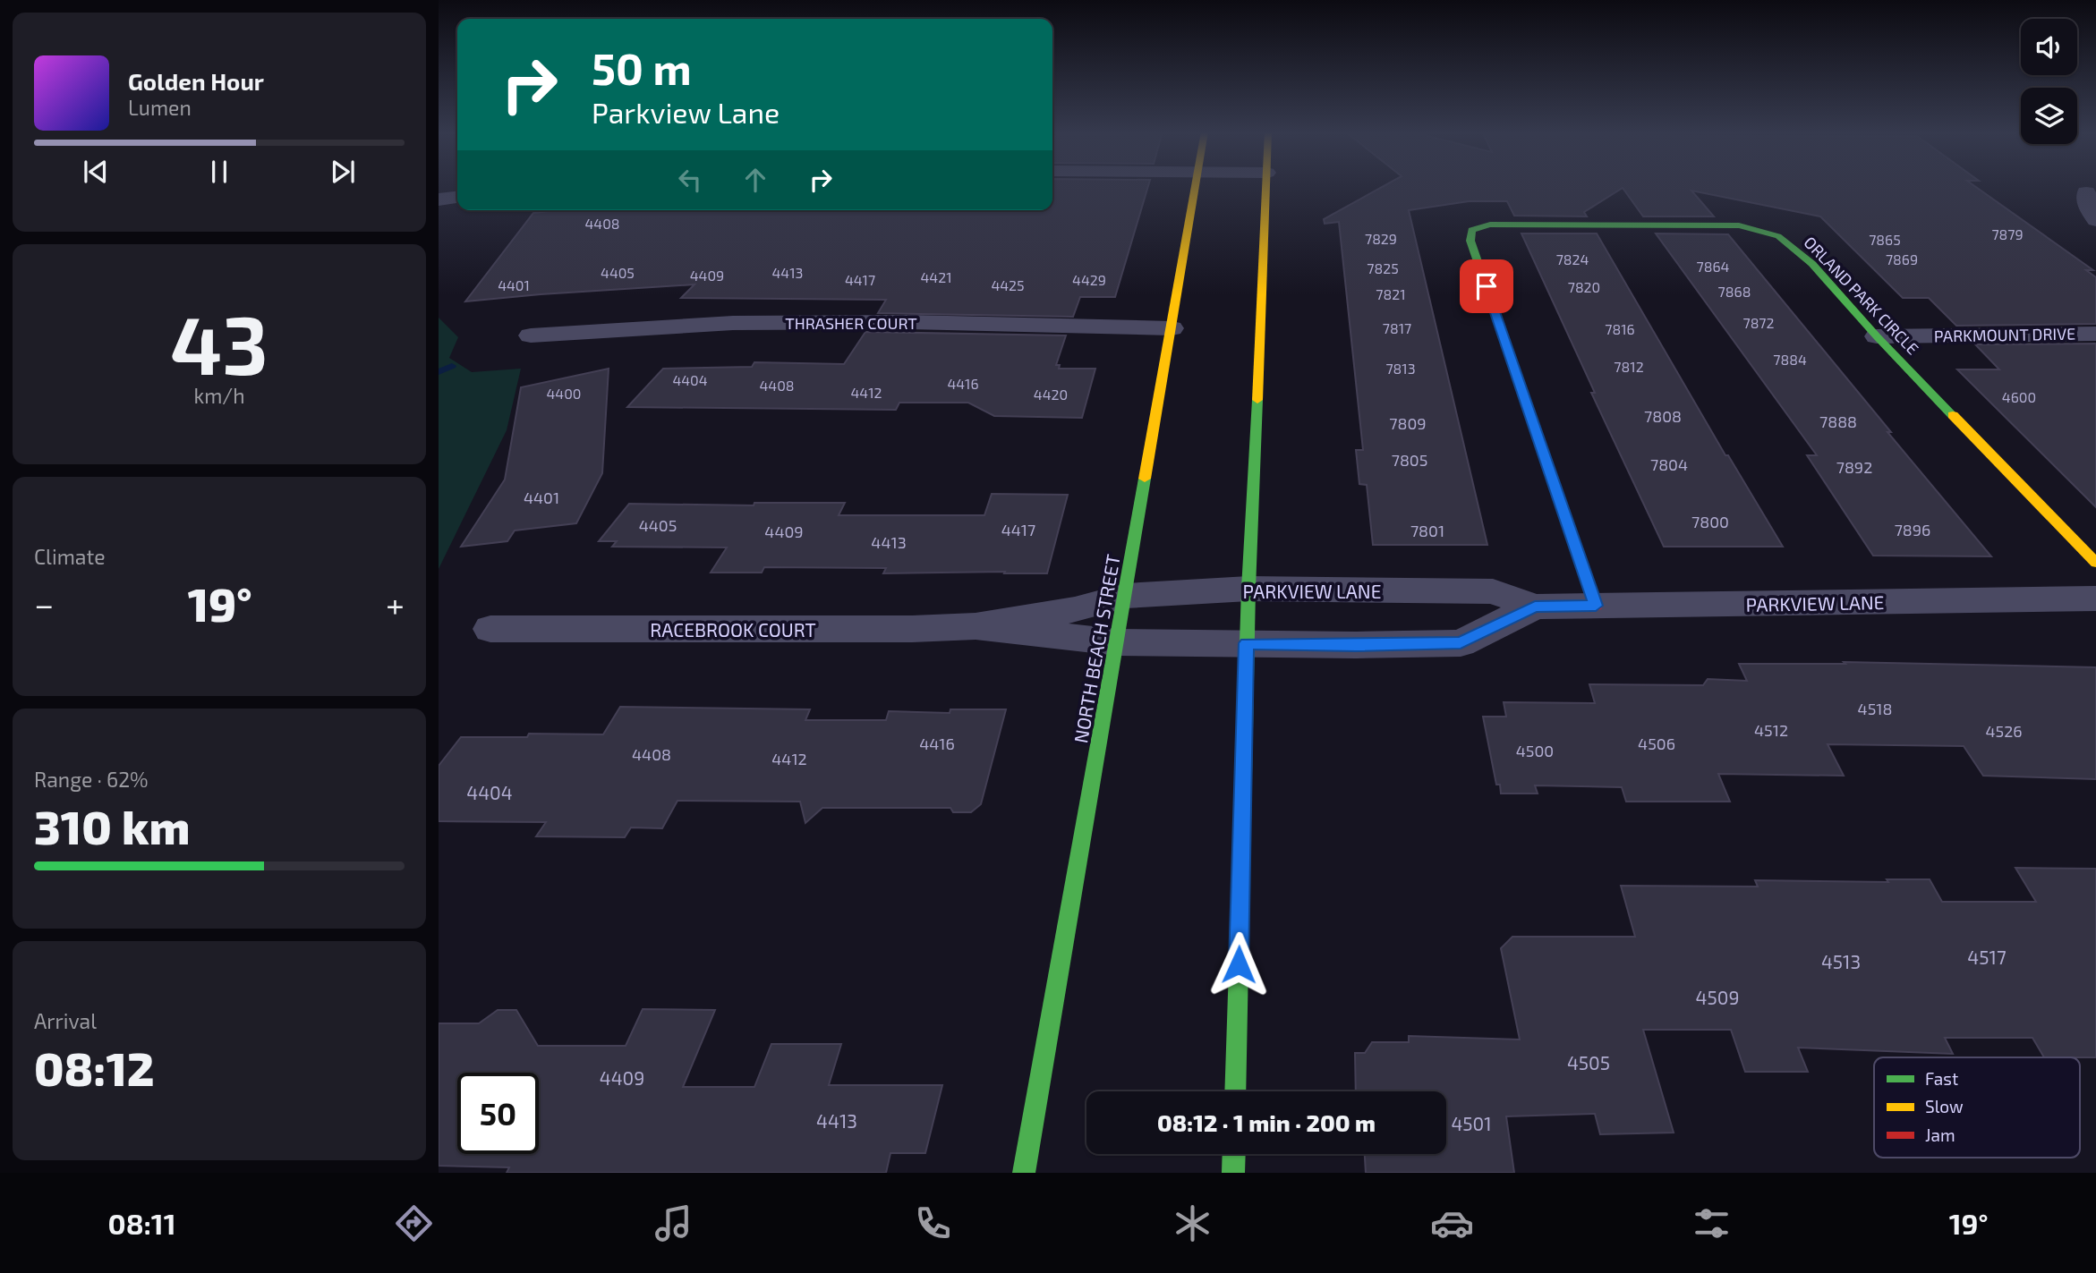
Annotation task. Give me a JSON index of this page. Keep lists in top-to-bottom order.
{
  "streets": {
    "main road": ["ORLAND PARK CIRCLE", "NORTH BEACH STREET"],
    "street": [
      "THRASHER COURT",
      "PARKMOUNT DRIVE",
      "PARKVIEW LANE",
      "RACEBROOK COURT"
    ]
  },
  "crossings": [
    ["ORLAND PARK CIRCLE", "PARKMOUNT DRIVE"],
    ["ORLAND PARK CIRCLE", "PARKVIEW LANE"],
    ["THRASHER COURT", "NORTH BEACH STREET"],
    ["PARKVIEW LANE", "RACEBROOK COURT"],
    ["PARKVIEW LANE", "NORTH BEACH STREET"],
    ["RACEBROOK COURT", "NORTH BEACH STREET"]
  ],
  "house_numbers": [
    "4408",
    "7879",
    "7829",
    "7865",
    "7824",
    "7869",
    "7864",
    "7825",
    "4405",
    "4413",
    "4409",
    "4421",
    "4417",
    "4429",
    "4401",
    "4425",
    "7820",
    "7868",
    "7821",
    "7872",
    "7817",
    "7816",
    "7884",
    "7812",
    "7813",
    "4404",
    "4416",
    "4408",
    "4412",
    "4400",
    "4420",
    "4600",
    "7808",
    "7888",
    "7809",
    "7805",
    "7804",
    "7892",
    "4401",
    "7800",
    "4405",
    "4417",
    "7896",
    "7801",
    "4409",
    "4413",
    "4518",
    "4512",
    "4526",
    "4416",
    "4506",
    "4500",
    "4408",
    "4412",
    "4404",
    "4517",
    "4513",
    "4509",
    "4505",
    "4409",
    "4413",
    "4501"
  ],
  "legend": ["Fast", "Slow", "Jam"],
  "page": {
    "turn": ["50 m", "Parkview Lane"],
    "song": ["Golden Hour", "Lumen"],
    "tile": [
      ["43", "km/h"],
      "Climate",
      ["Range · 62%", "310 km"],
      ["Arrival", "08:12"]
    ],
    "heat": ["−", "19°", "+"],
    "limit": "50",
    "trip": "08:12 · 1 min · 200 m",
    "tabs": ["08:11", "19°"]
  }
}
